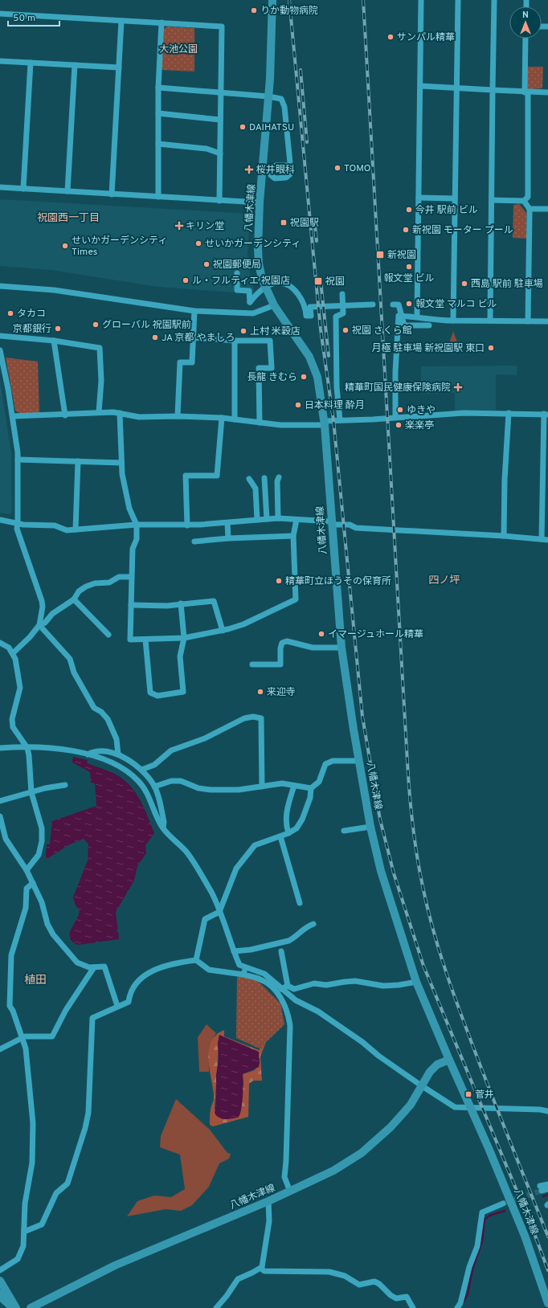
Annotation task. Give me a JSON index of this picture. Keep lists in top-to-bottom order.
{
  "streets": {
    "main road": ["八幡木津線"]
  },
  "districts": ["祝園西一丁目", "四ノ坪", "植田"],
  "parks": ["大池公園"],
  "places": {
    "other": [
      "りか動物病院",
      "サンパル精華",
      "DAIHATSU",
      "TOMO",
      "今井 駅前 ビル",
      "新祝園 モーター プール",
      "せいかガーデンシティ",
      "せいかガーデンシティ Times",
      "祝園郵便局",
      "報文堂 ビル",
      "ル・フルティエ 祝園店",
      "西島 駅前 駐車場",
      "報文堂 マルコ ビル",
      "タカコ",
      "グローバル 祝園駅前",
      "京都銀行",
      "祝園 さくら館",
      "上村 米穀店",
      "JA 京都 やましろ",
      "月極 駐車場 新祝園駅 東口",
      "長龍 きむら",
      "日本料理 酔月",
      "ゆきや",
      "楽楽亭",
      "精華町立ほうその保育所",
      "イマージュホール精華",
      "来迎寺"
    ],
    "health": ["桜井眼科", "キリン堂", "精華町国民健康保険病院"],
    "transit": [
      "祝園駅",
      "新祝園",
      "祝園",
      "菅井"
    ]
  },
  "scale_bar": "50 m",
  "north": "top"
}
